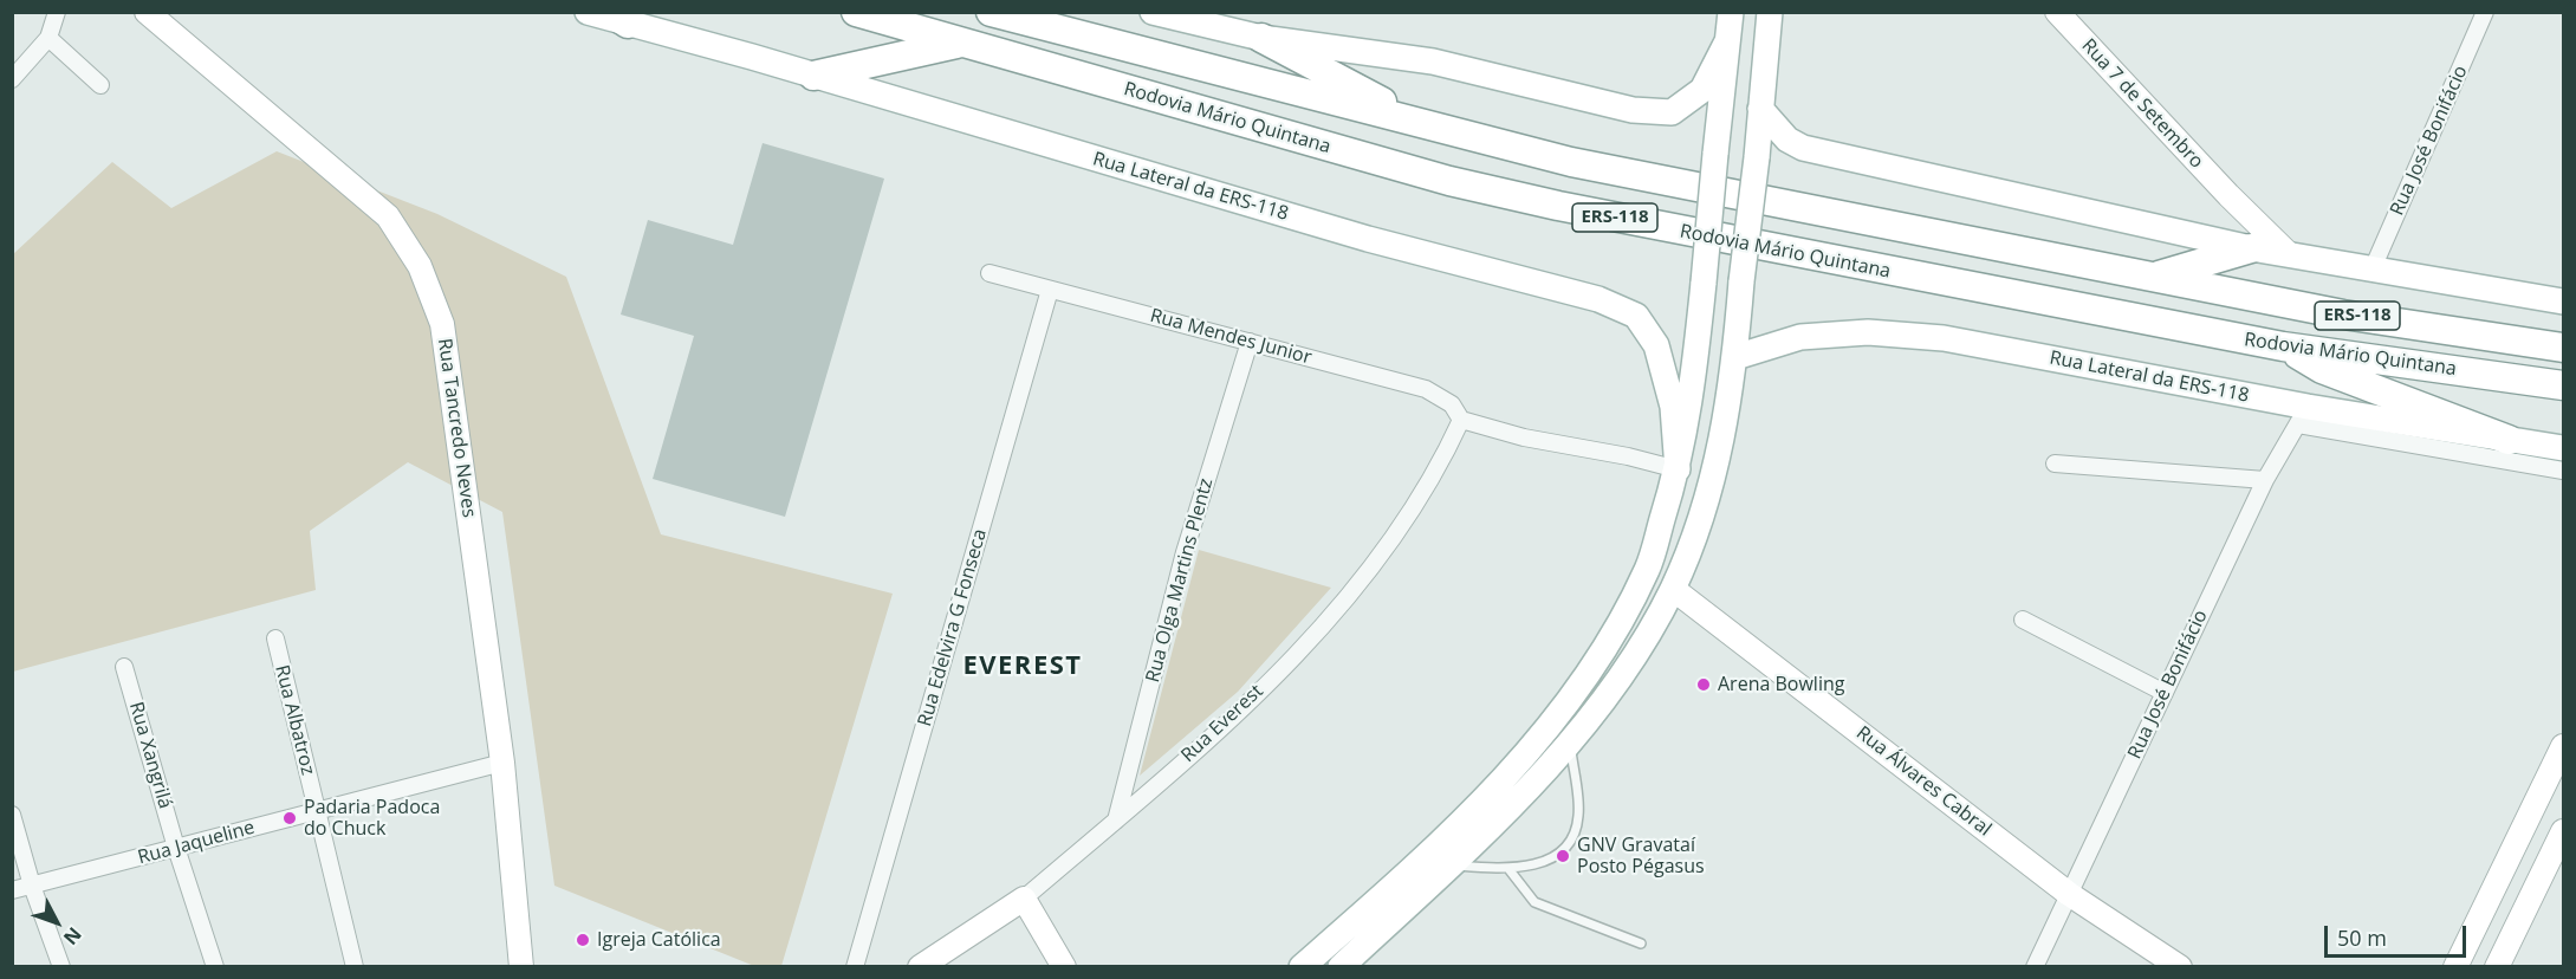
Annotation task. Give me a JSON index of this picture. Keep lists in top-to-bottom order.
{
  "streets": {
    "highway": ["Rodovia Mário Quintana", "ERS-118"],
    "main road": [
      "Rua 7 de Setembro",
      "Rua Lateral da ERS-118",
      "Rua Tancredo Neves",
      "Rua Everest",
      "Rua Álvares Cabral"
    ],
    "street": [
      "Rua José Bonifácio",
      "Rua Mendes Junior",
      "Rua Olga Martins Plentz",
      "Rua Edelvira G Fonseca",
      "Rua Albatroz",
      "Rua Xangrilá",
      "Rua Jaqueline"
    ]
  },
  "crossings": [
    ["Rua José Bonifácio", "Rua Lateral da ERS-118"],
    ["Rua José Bonifácio", "Rua Álvares Cabral"],
    ["Rua Mendes Junior", "Rua Olga Martins Plentz"],
    ["Rua Mendes Junior", "Rua Edelvira G Fonseca"],
    ["Rua Mendes Junior", "Rua Everest"],
    ["Rua Tancredo Neves", "Rua Jaqueline"],
    ["Rua Olga Martins Plentz", "Rua Everest"],
    ["Rua Albatroz", "Rua Jaqueline"],
    ["Rua Xangrilá", "Rua Jaqueline"]
  ],
  "districts": ["EVEREST"],
  "places": [
    "Arena Bowling",
    "Padaria Padoca do Chuck",
    "GNV Gravataí Posto Pégasus",
    "Igreja Católica"
  ],
  "scale_bar": "50 m",
  "north": "bottom right"
}
